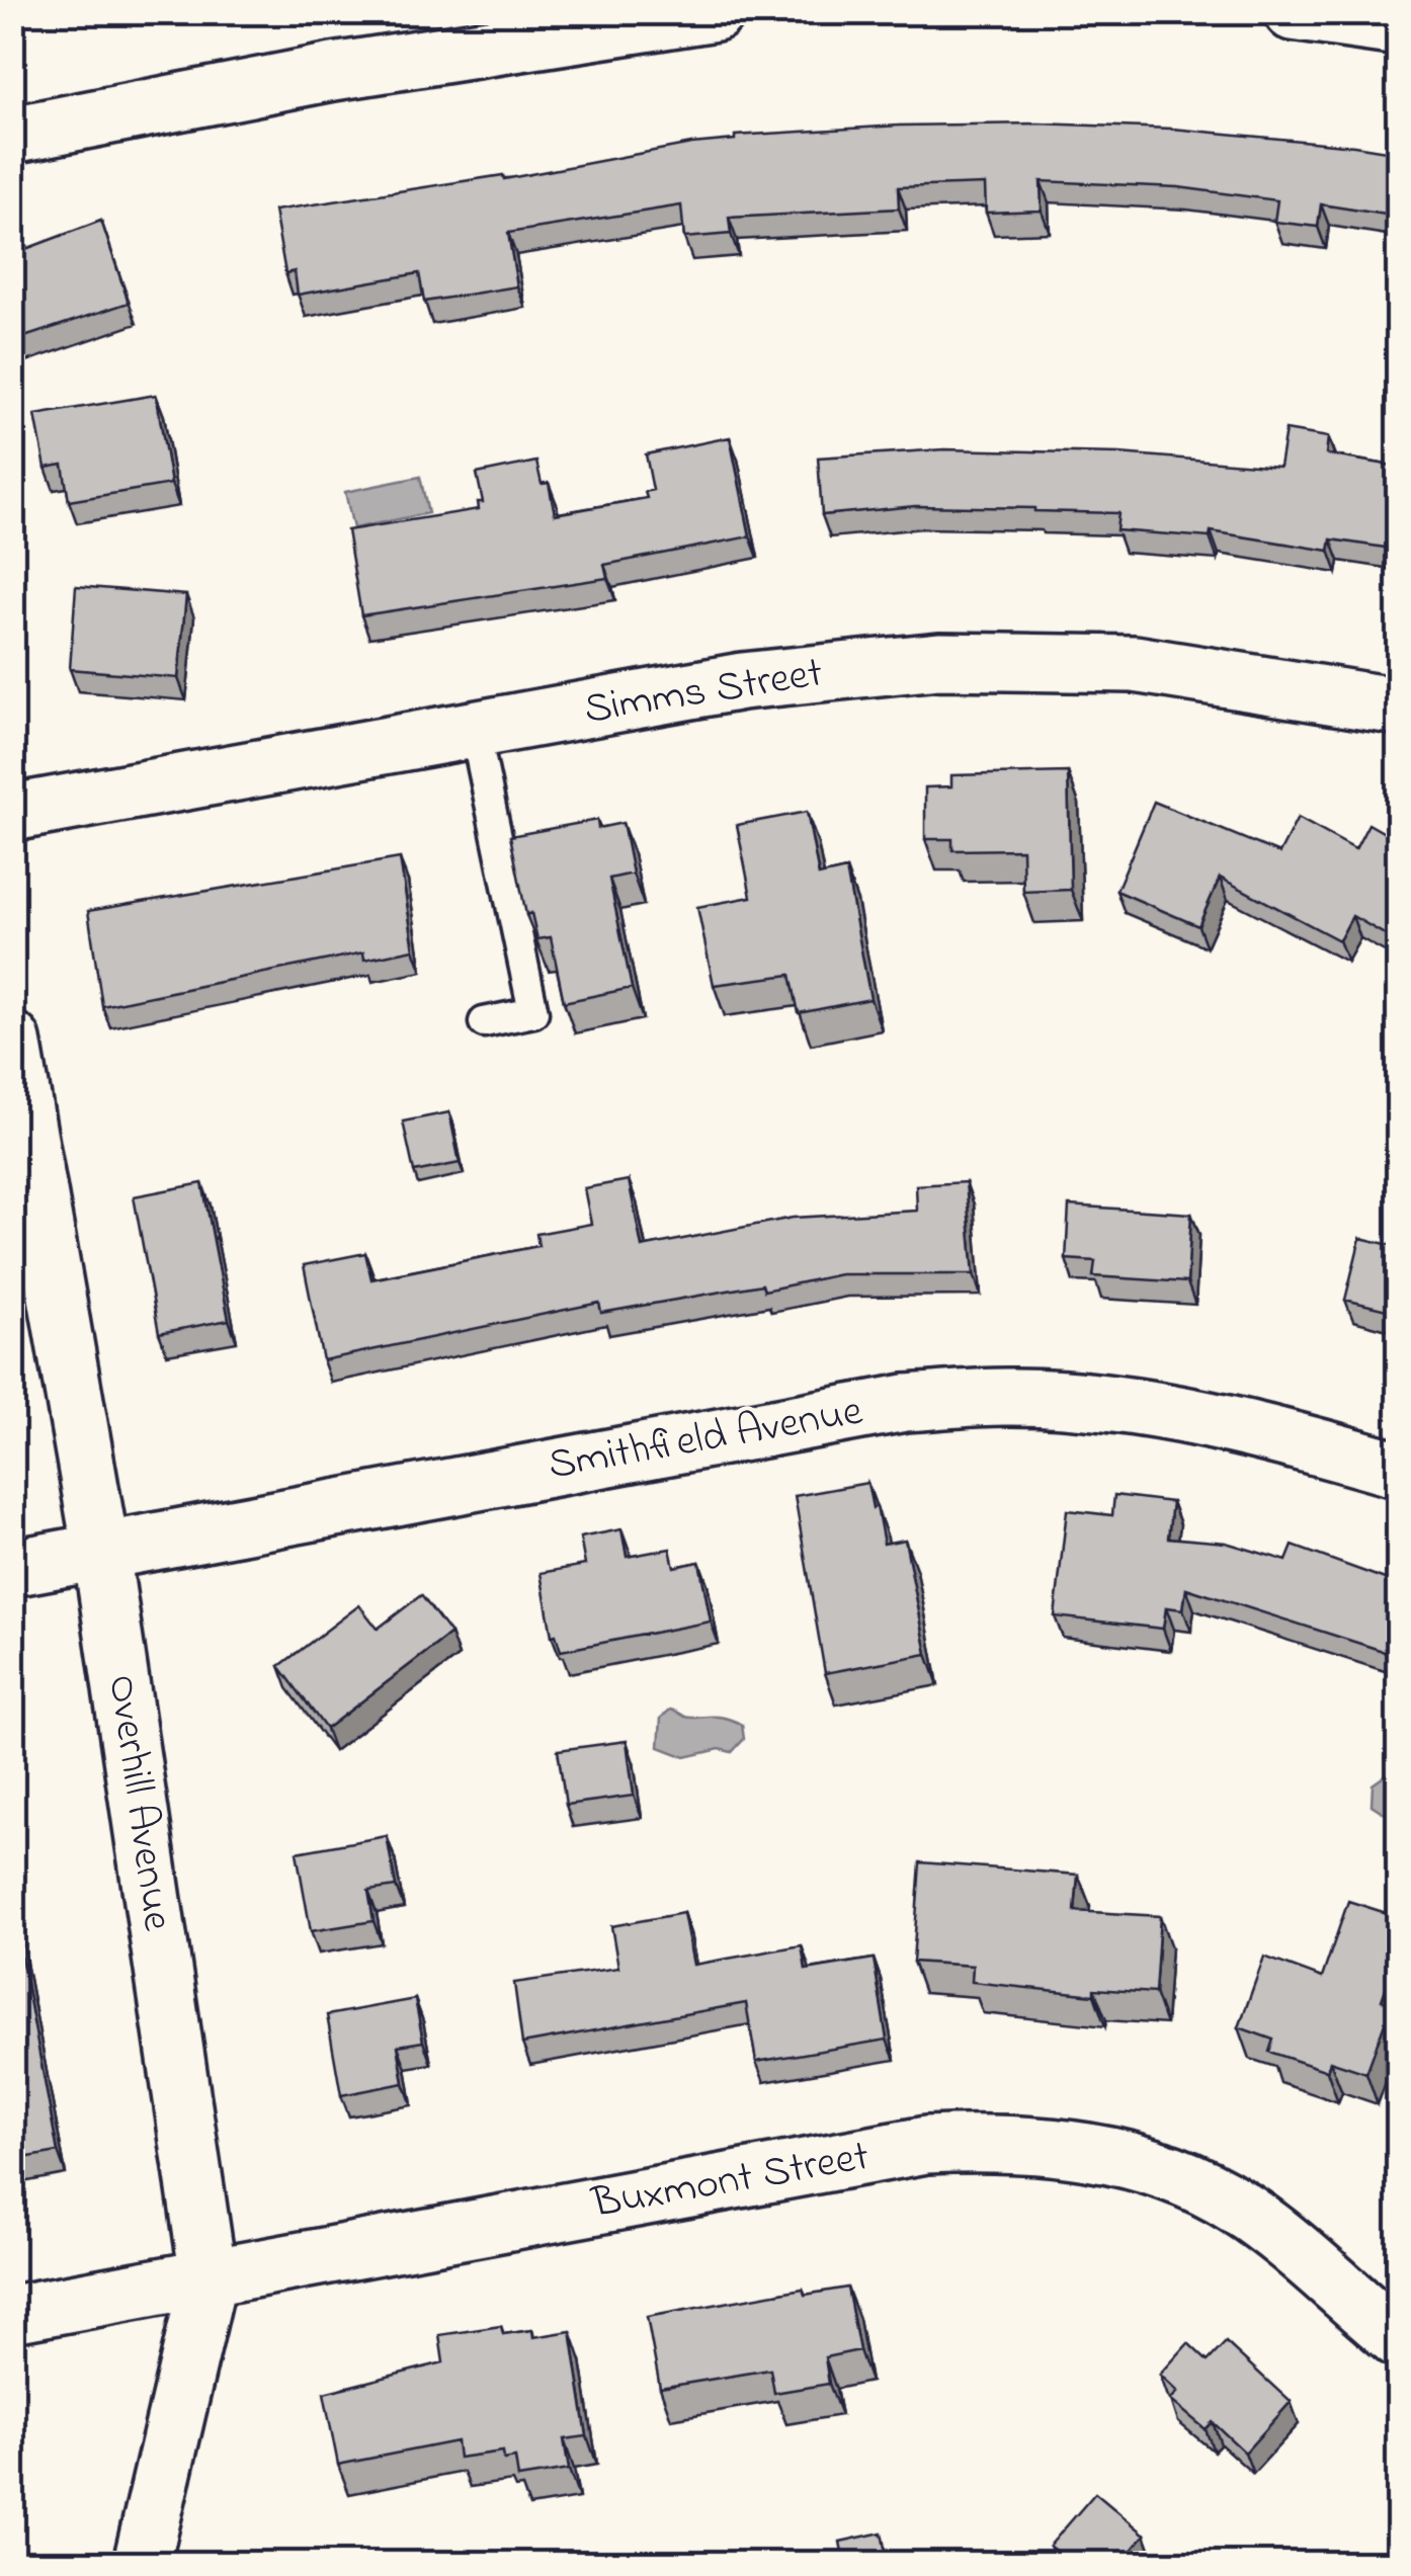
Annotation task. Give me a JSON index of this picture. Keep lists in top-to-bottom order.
{
  "streets": {
    "street": [
      "Simms Street",
      "Smithfield Avenue",
      "Overhill Avenue",
      "Buxmont Street"
    ]
  },
  "crossings": [
    ["Smithfield Avenue", "Overhill Avenue"],
    ["Overhill Avenue", "Buxmont Street"]
  ]
}
